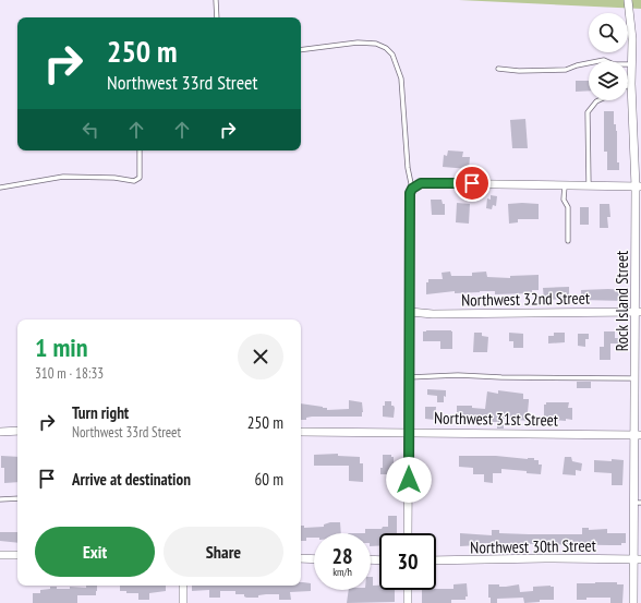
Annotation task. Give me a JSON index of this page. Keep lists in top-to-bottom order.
{
  "streets": {
    "street": [
      "Northwest 32nd Street",
      "Rock Island Street",
      "Northwest 31st Street",
      "Northwest 30th Street"
    ]
  },
  "crossings": [
    ["Northwest 32nd Street", "Rock Island Street"],
    ["Rock Island Street", "Northwest 31st Street"],
    ["Rock Island Street", "Northwest 30th Street"]
  ],
  "page": {
    "turn": ["250 m", "Northwest 33rd Street"],
    "heading": ["1 min", "310 m · 18:33"],
    "list": [
      {
        "name": "Turn right",
        "note": "Northwest 33rd Street",
        "value": "250 m"
      },
      {
        "name": "Arrive at destination",
        "value": "60 m"
      }
    ],
    "buttons": ["Exit", "Share"],
    "speed": "28 km/h",
    "limit": "30"
  }
}
